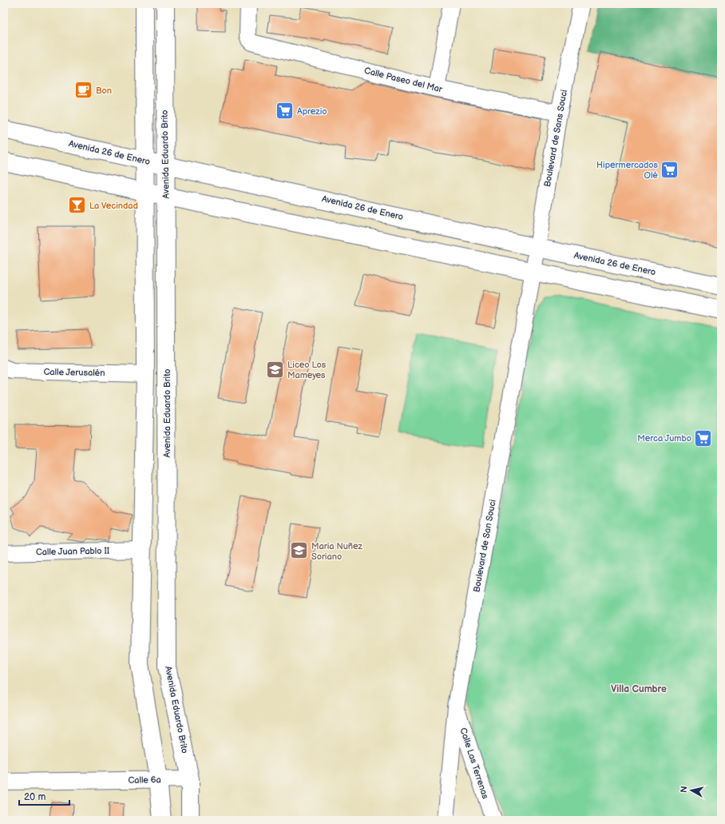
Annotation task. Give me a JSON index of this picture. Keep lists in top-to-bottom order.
{
  "streets": {
    "street": [
      "Calle Paseo del Mar",
      "Boulevard de Sans Souci",
      "Avenida 26 de Enero",
      "Avenida Eduardo Brito",
      "Calle Jerusalén",
      "Boulevard de San Souci",
      "Calle Juan Pablo II",
      "Calle Las Terrenas",
      "Calle 6a"
    ]
  },
  "crossings": [
    ["Calle Paseo del Mar", "Boulevard de Sans Souci"],
    ["Boulevard de Sans Souci", "Avenida 26 de Enero"],
    ["Boulevard de Sans Souci", "Boulevard de San Souci"],
    ["Avenida 26 de Enero", "Avenida Eduardo Brito"],
    ["Avenida Eduardo Brito", "Calle 6a"],
    ["Boulevard de San Souci", "Calle Las Terrenas"]
  ],
  "districts": ["Villa Cumbre"],
  "places": {
    "cafe": ["Bon"],
    "supermarket": ["Aprezio", "Hipermercados Olé", "Merca Jumbo"],
    "bar": ["La Vecindad"],
    "school or university": ["Liceo Los Mameyes", "Maria Nuñez Soriano"]
  },
  "scale_bar": "20 m",
  "north": "left"
}
